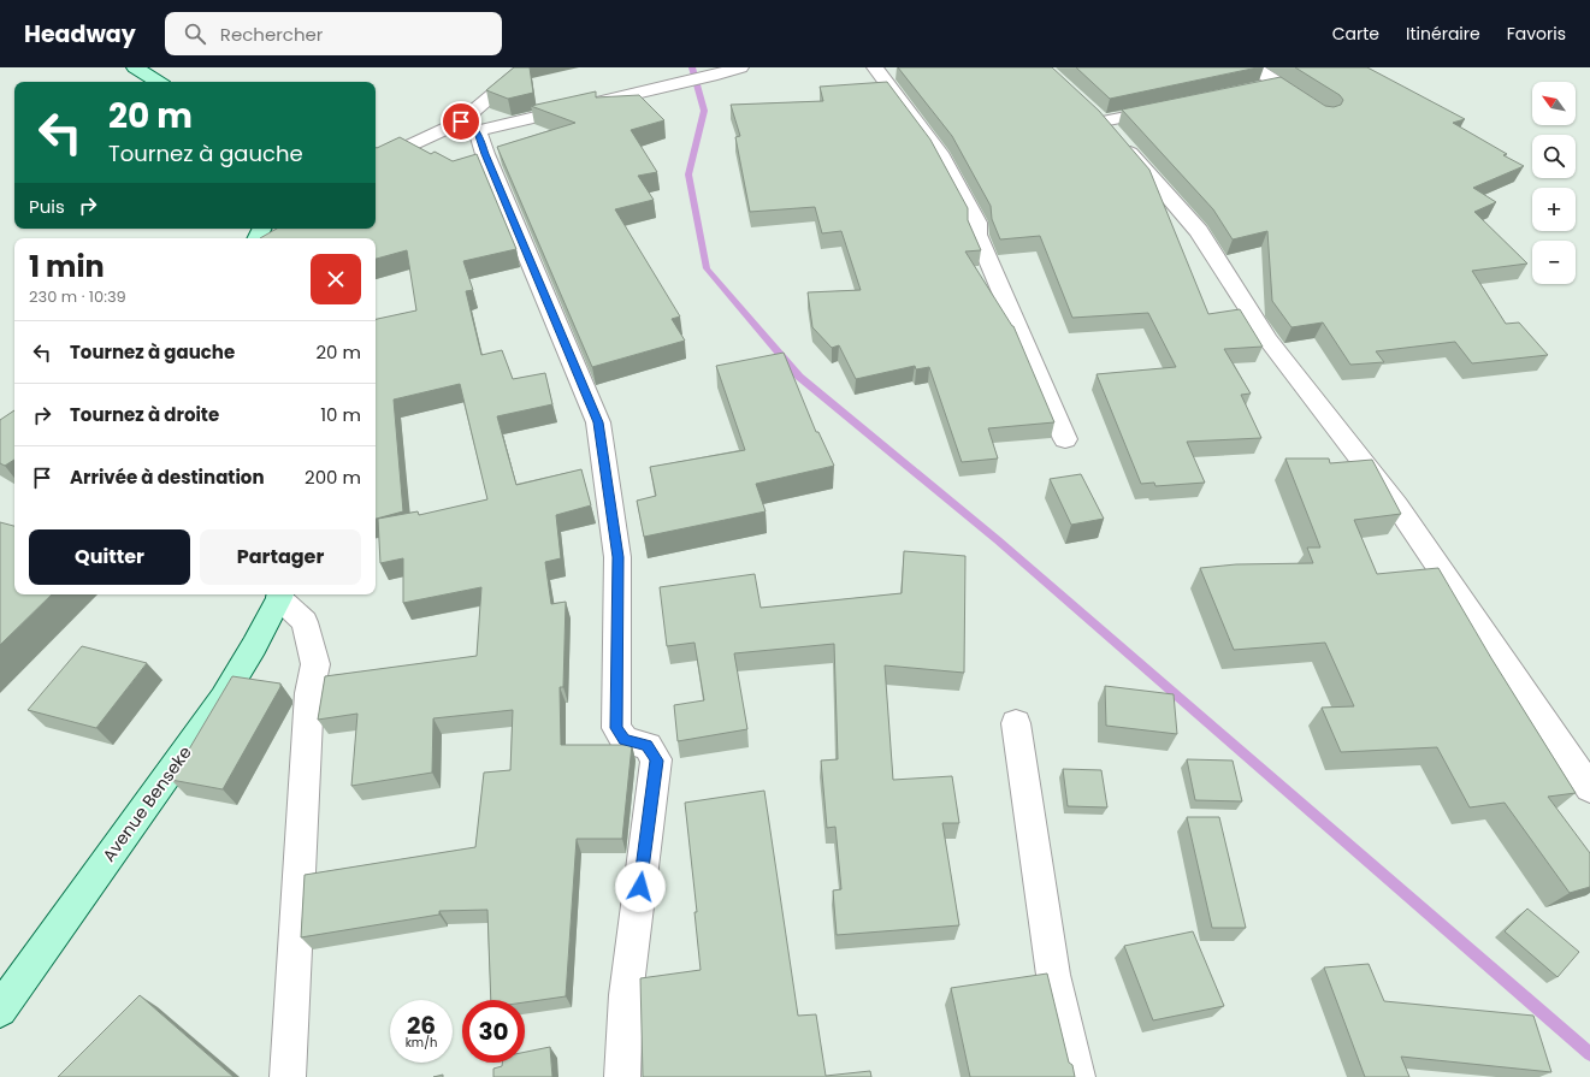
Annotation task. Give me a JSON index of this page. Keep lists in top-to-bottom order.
{
  "streets": {
    "street": ["Avenue Benseke"]
  },
  "north": "top left",
  "page": {
    "header": "Headway",
    "search": "Rechercher",
    "nav": ["Carte", "Itinéraire", "Favoris"],
    "map_buttons": ["+", "−"],
    "turn": ["20 m", "Tournez à gauche"],
    "then": "Puis",
    "heading": ["1 min", "230 m · 10:39"],
    "list": [
      {
        "name": "Tournez à gauche",
        "value": "20 m"
      },
      {
        "name": "Tournez à droite",
        "value": "10 m"
      },
      {
        "name": "Arrivée à destination",
        "value": "200 m"
      }
    ],
    "buttons": ["Quitter", "Partager"],
    "speed": "26 km/h",
    "limit": "30"
  }
}
